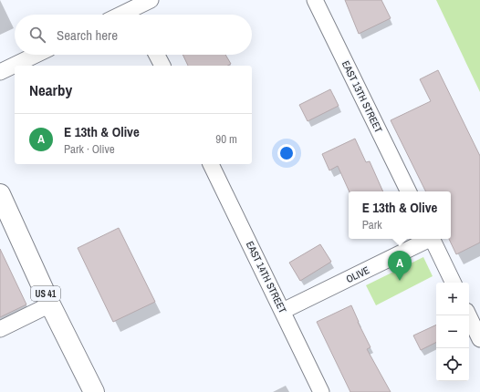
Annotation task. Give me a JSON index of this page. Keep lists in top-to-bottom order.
{
  "streets": {
    "main road": ["US 41"],
    "street": ["EAST 13TH STREET", "OLIVE", "EAST 14TH STREET"]
  },
  "crossings": [
    ["OLIVE", "EAST 14TH STREET"]
  ],
  "page": {
    "search": "Search here",
    "heading": "Nearby",
    "list": [
      {
        "mark": "A",
        "name": "E 13th & Olive",
        "note": "Park · Olive",
        "value": "90 m"
      }
    ],
    "popup": ["E 13th & Olive", "Park"],
    "pins": "A",
    "map_buttons": ["+", "−"]
  }
}
